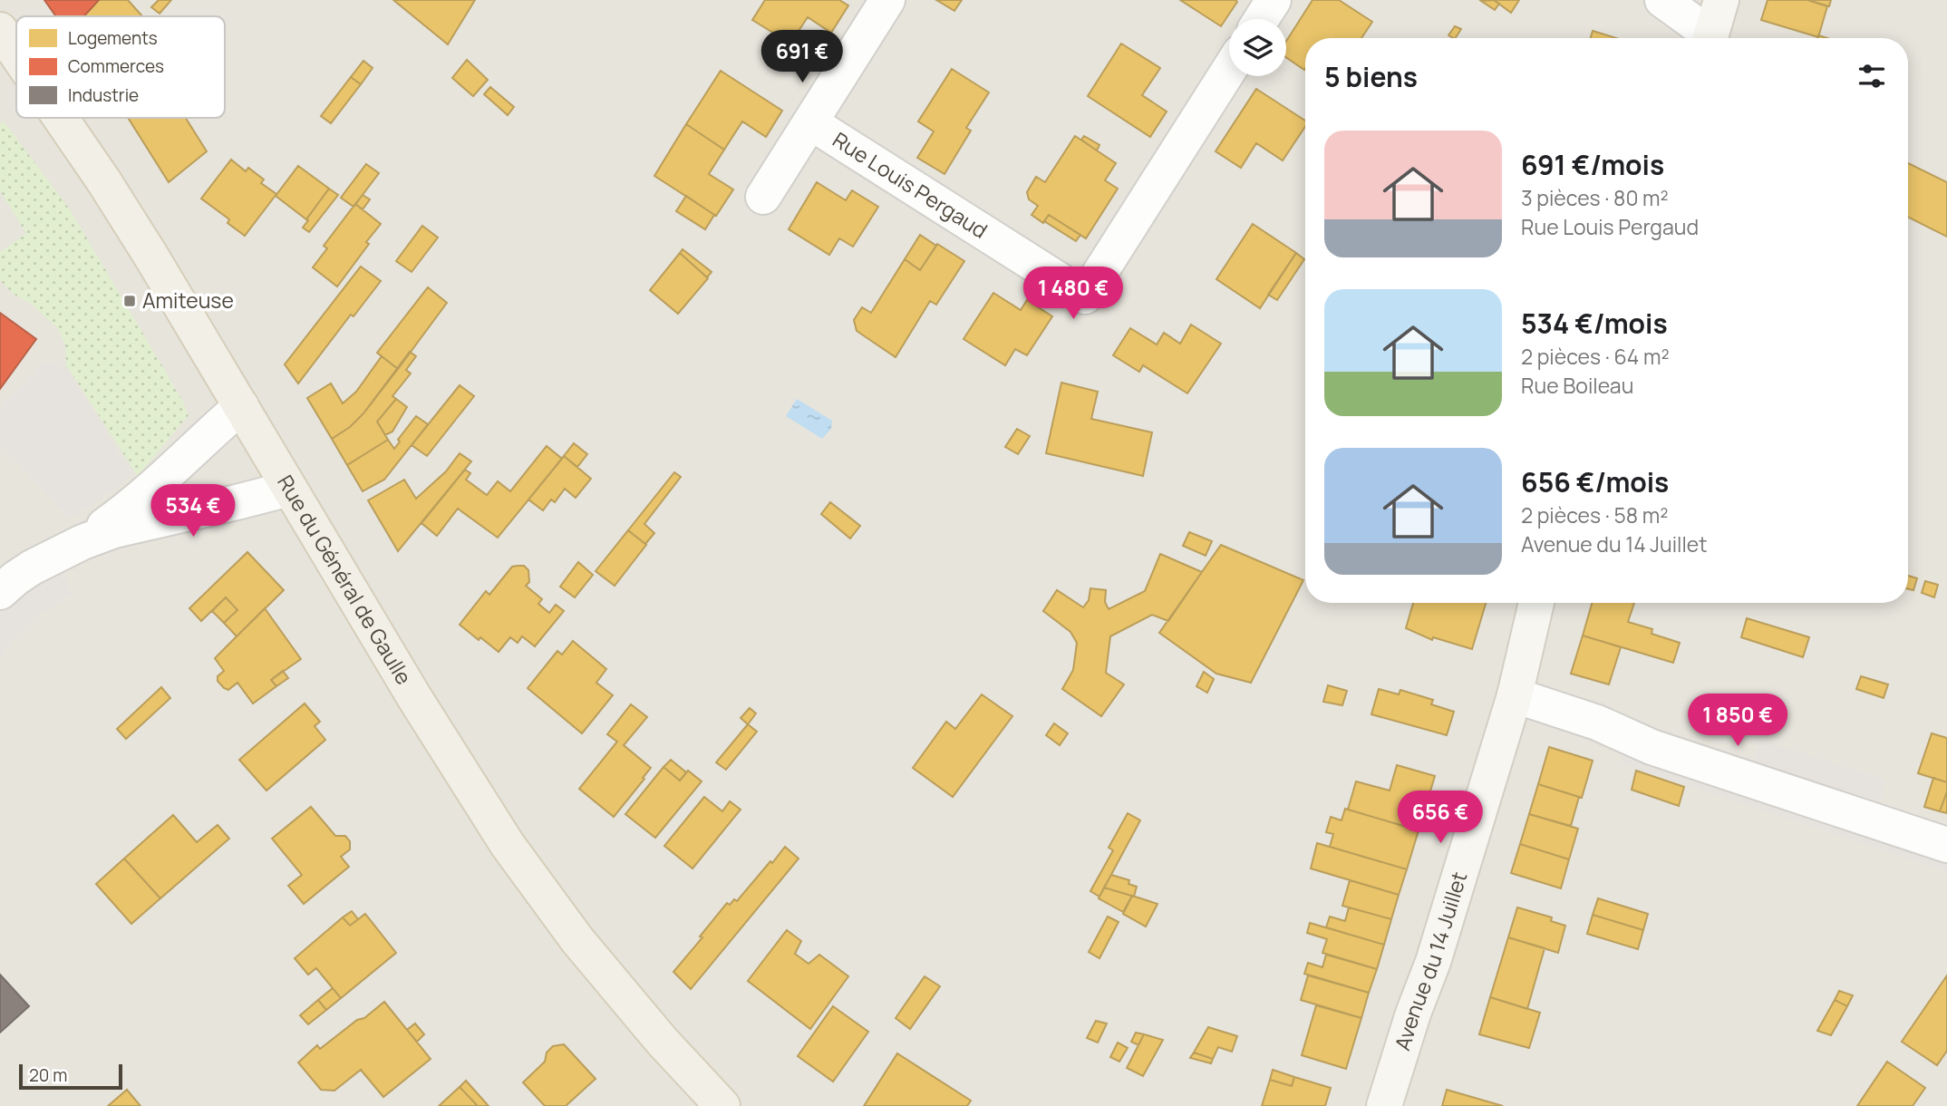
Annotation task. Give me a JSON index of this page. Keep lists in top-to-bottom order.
{
  "streets": {
    "main road": ["Rue du Général de Gaulle"],
    "street": ["Rue Louis Pergaud", "Avenue du 14 Juillet"]
  },
  "places": {
    "transit": ["Amiteuse"]
  },
  "legend": ["Logements", "Commerces", "Industrie"],
  "scale_bar": "20 m",
  "page": {
    "price": [
      "691 €",
      "1 480 €",
      "534 €",
      "1 850 €",
      "656 €"
    ],
    "heading": "5 biens",
    "list": [
      {
        "name": "691 €/mois",
        "note": "3 pièces · 80 m² · Rue Louis Pergaud"
      },
      {
        "name": "534 €/mois",
        "note": "2 pièces · 64 m² · Rue Boileau"
      },
      {
        "name": "656 €/mois",
        "note": "2 pièces · 58 m² · Avenue du 14 Juillet"
      }
    ],
    "scale": "20 m"
  }
}
